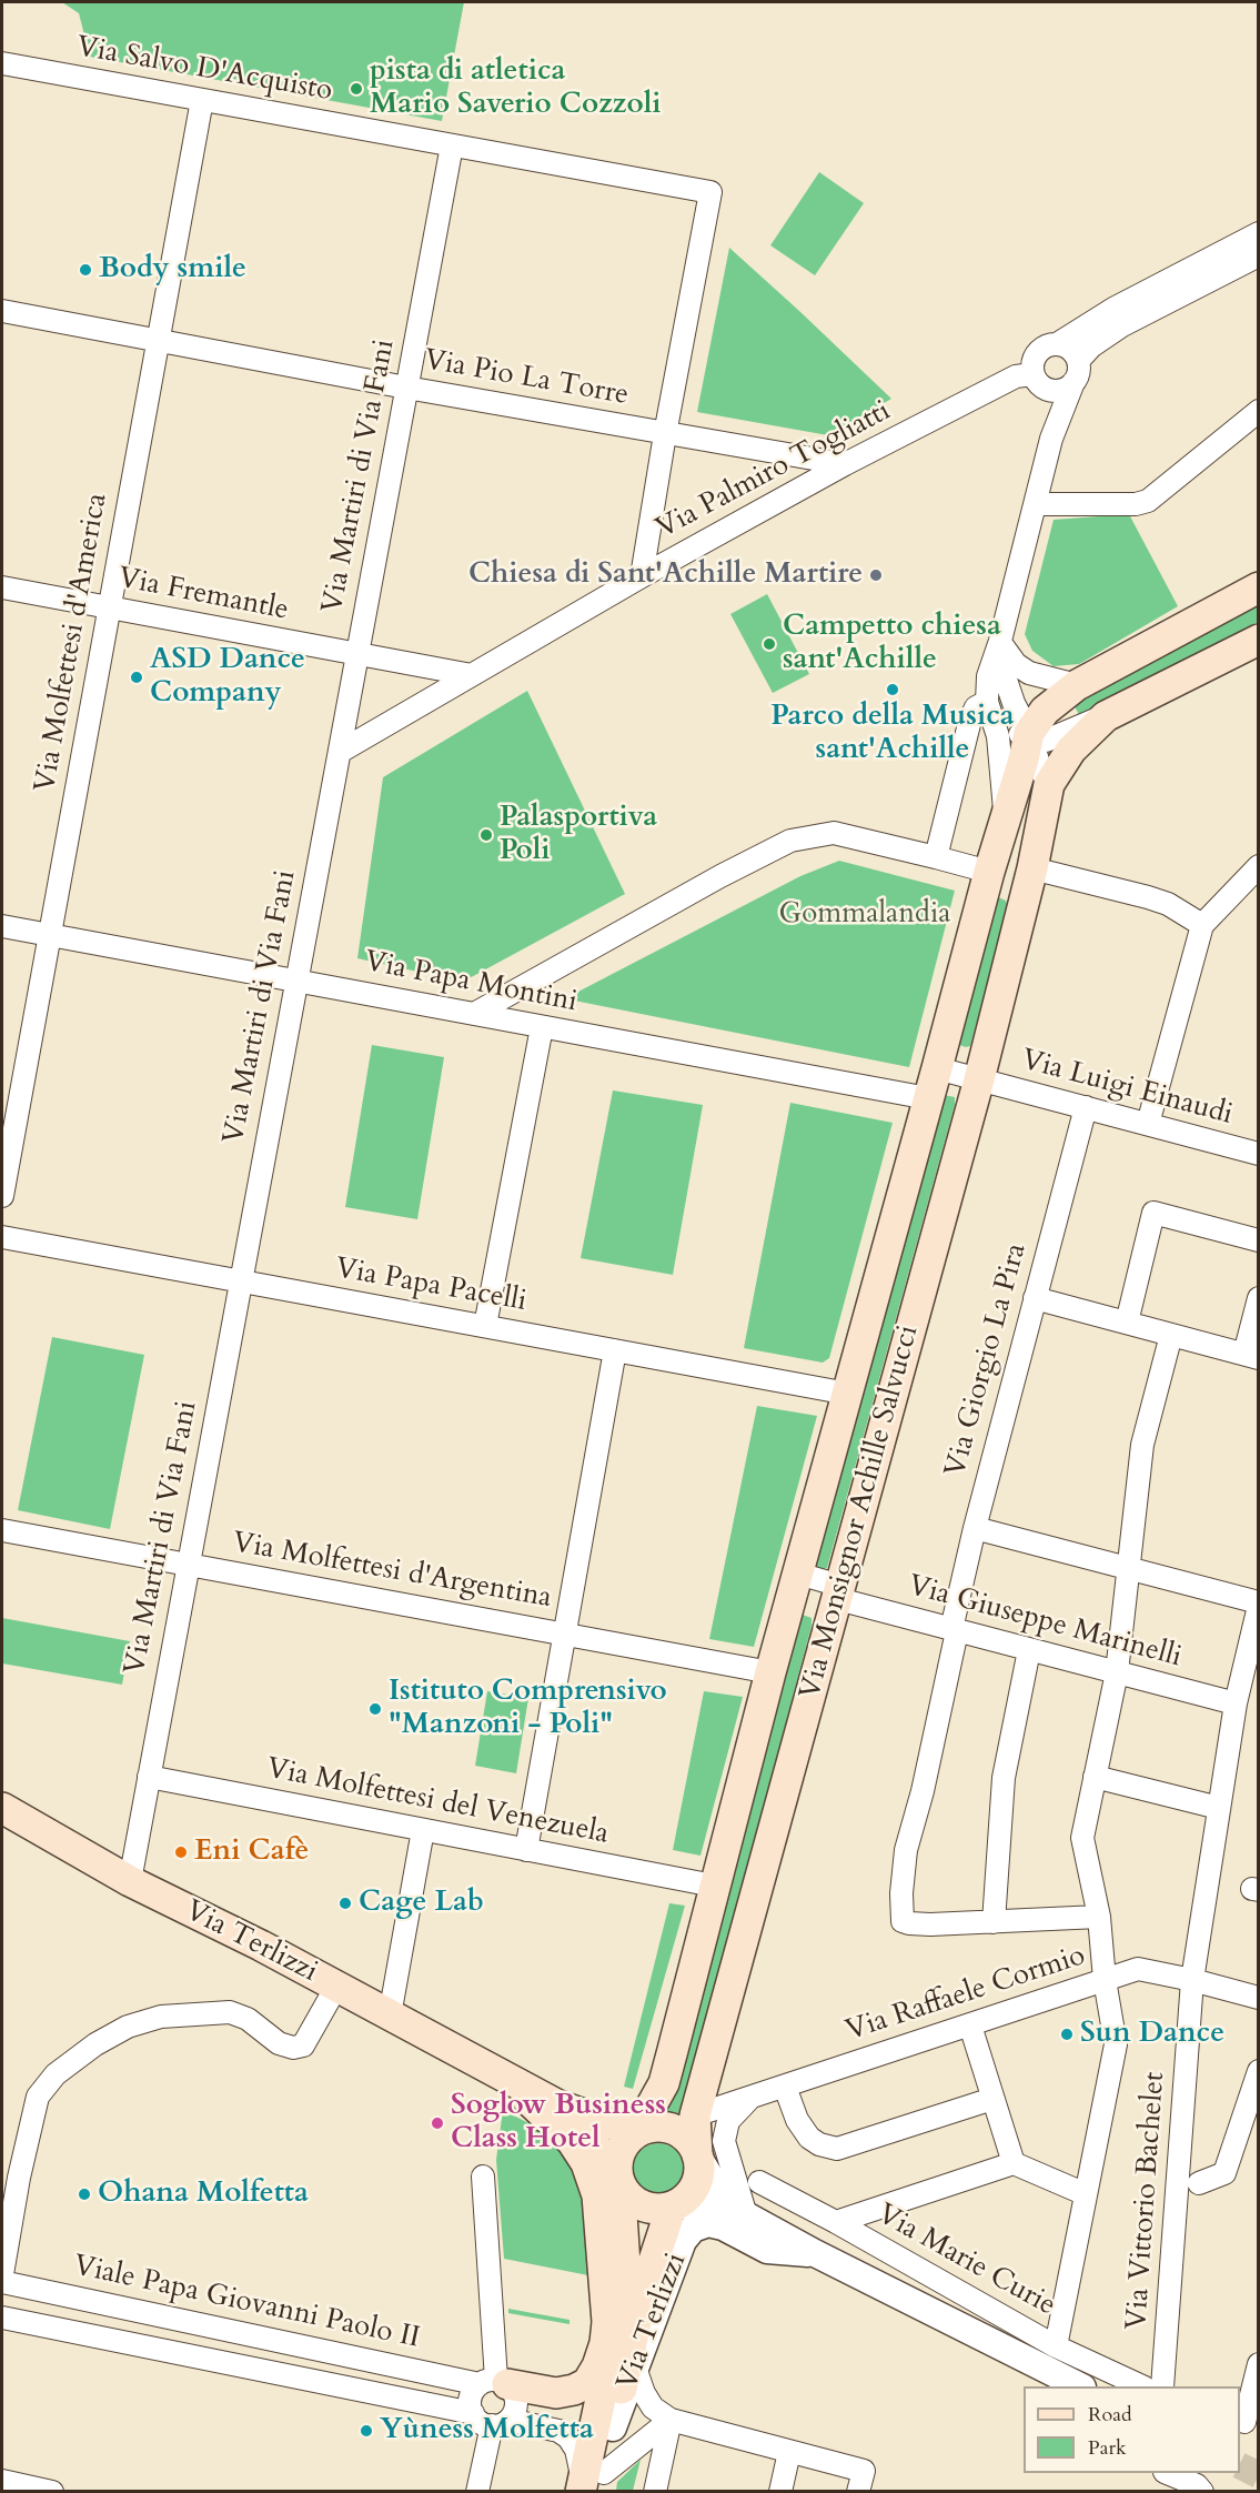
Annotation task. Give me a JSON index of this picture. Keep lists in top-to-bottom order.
{
  "streets": {
    "main road": ["Via Monsignor Achille Salvucci", "Via Terlizzi"],
    "street": [
      "Via Salvo D'Acquisto",
      "Via Pio La Torre",
      "Via Palmiro Togliatti",
      "Via Martiri di Via Fani",
      "Via Fremantle",
      "Via Molfettesi d'America",
      "Via Papa Montini",
      "Via Luigi Einaudi",
      "Via Papa Pacelli",
      "Via Giorgio La Pira",
      "Via Molfettesi d'Argentina",
      "Via Giuseppe Marinelli",
      "Via Molfettesi del Venezuela",
      "Via Raffaele Cormio",
      "Via Vittorio Bachelet",
      "Via Marie Curie",
      "Viale Papa Giovanni Paolo II"
    ]
  },
  "crossings": [
    ["Via Salvo D'Acquisto", "Via Pio La Torre"],
    ["Via Salvo D'Acquisto", "Via Martiri di Via Fani"],
    ["Via Salvo D'Acquisto", "Via Molfettesi d'America"],
    ["Via Pio La Torre", "Via Palmiro Togliatti"],
    ["Via Pio La Torre", "Via Martiri di Via Fani"],
    ["Via Pio La Torre", "Via Molfettesi d'America"],
    ["Via Palmiro Togliatti", "Via Martiri di Via Fani"],
    ["Via Palmiro Togliatti", "Via Fremantle"],
    ["Via Martiri di Via Fani", "Via Fremantle"],
    ["Via Martiri di Via Fani", "Via Papa Montini"],
    ["Via Martiri di Via Fani", "Via Papa Pacelli"],
    ["Via Martiri di Via Fani", "Via Molfettesi d'Argentina"],
    ["Via Martiri di Via Fani", "Via Molfettesi del Venezuela"],
    ["Via Martiri di Via Fani", "Via Terlizzi"],
    ["Via Fremantle", "Via Molfettesi d'America"],
    ["Via Molfettesi d'America", "Via Papa Montini"],
    ["Via Papa Montini", "Via Monsignor Achille Salvucci"],
    ["Via Luigi Einaudi", "Via Giorgio La Pira"],
    ["Via Luigi Einaudi", "Via Monsignor Achille Salvucci"],
    ["Via Papa Pacelli", "Via Monsignor Achille Salvucci"],
    ["Via Giorgio La Pira", "Via Giuseppe Marinelli"],
    ["Via Monsignor Achille Salvucci", "Via Molfettesi d'Argentina"],
    ["Via Monsignor Achille Salvucci", "Via Giuseppe Marinelli"],
    ["Via Monsignor Achille Salvucci", "Via Molfettesi del Venezuela"],
    ["Via Monsignor Achille Salvucci", "Via Terlizzi"],
    ["Via Monsignor Achille Salvucci", "Via Raffaele Cormio"],
    ["Via Giuseppe Marinelli", "Via Vittorio Bachelet"],
    ["Via Terlizzi", "Viale Papa Giovanni Paolo II"],
    ["Via Raffaele Cormio", "Via Vittorio Bachelet"]
  ],
  "parks": ["Gommalandia"],
  "places": [
    "pista di atletica Mario Saverio Cozzoli",
    "Body smile",
    "Chiesa di Sant'Achille Martire",
    "Campetto chiesa sant'Achille",
    "ASD Dance Company",
    "Parco della Musica sant'Achille",
    "Palasportiva Poli",
    "Istituto Comprensivo \"Manzoni - Poli\"",
    "Eni Cafè",
    "Cage Lab",
    "Sun Dance",
    "Soglow Business Class Hotel",
    "Ohana Molfetta",
    "Yùness Molfetta"
  ],
  "legend": ["Road", "Park"]
}
